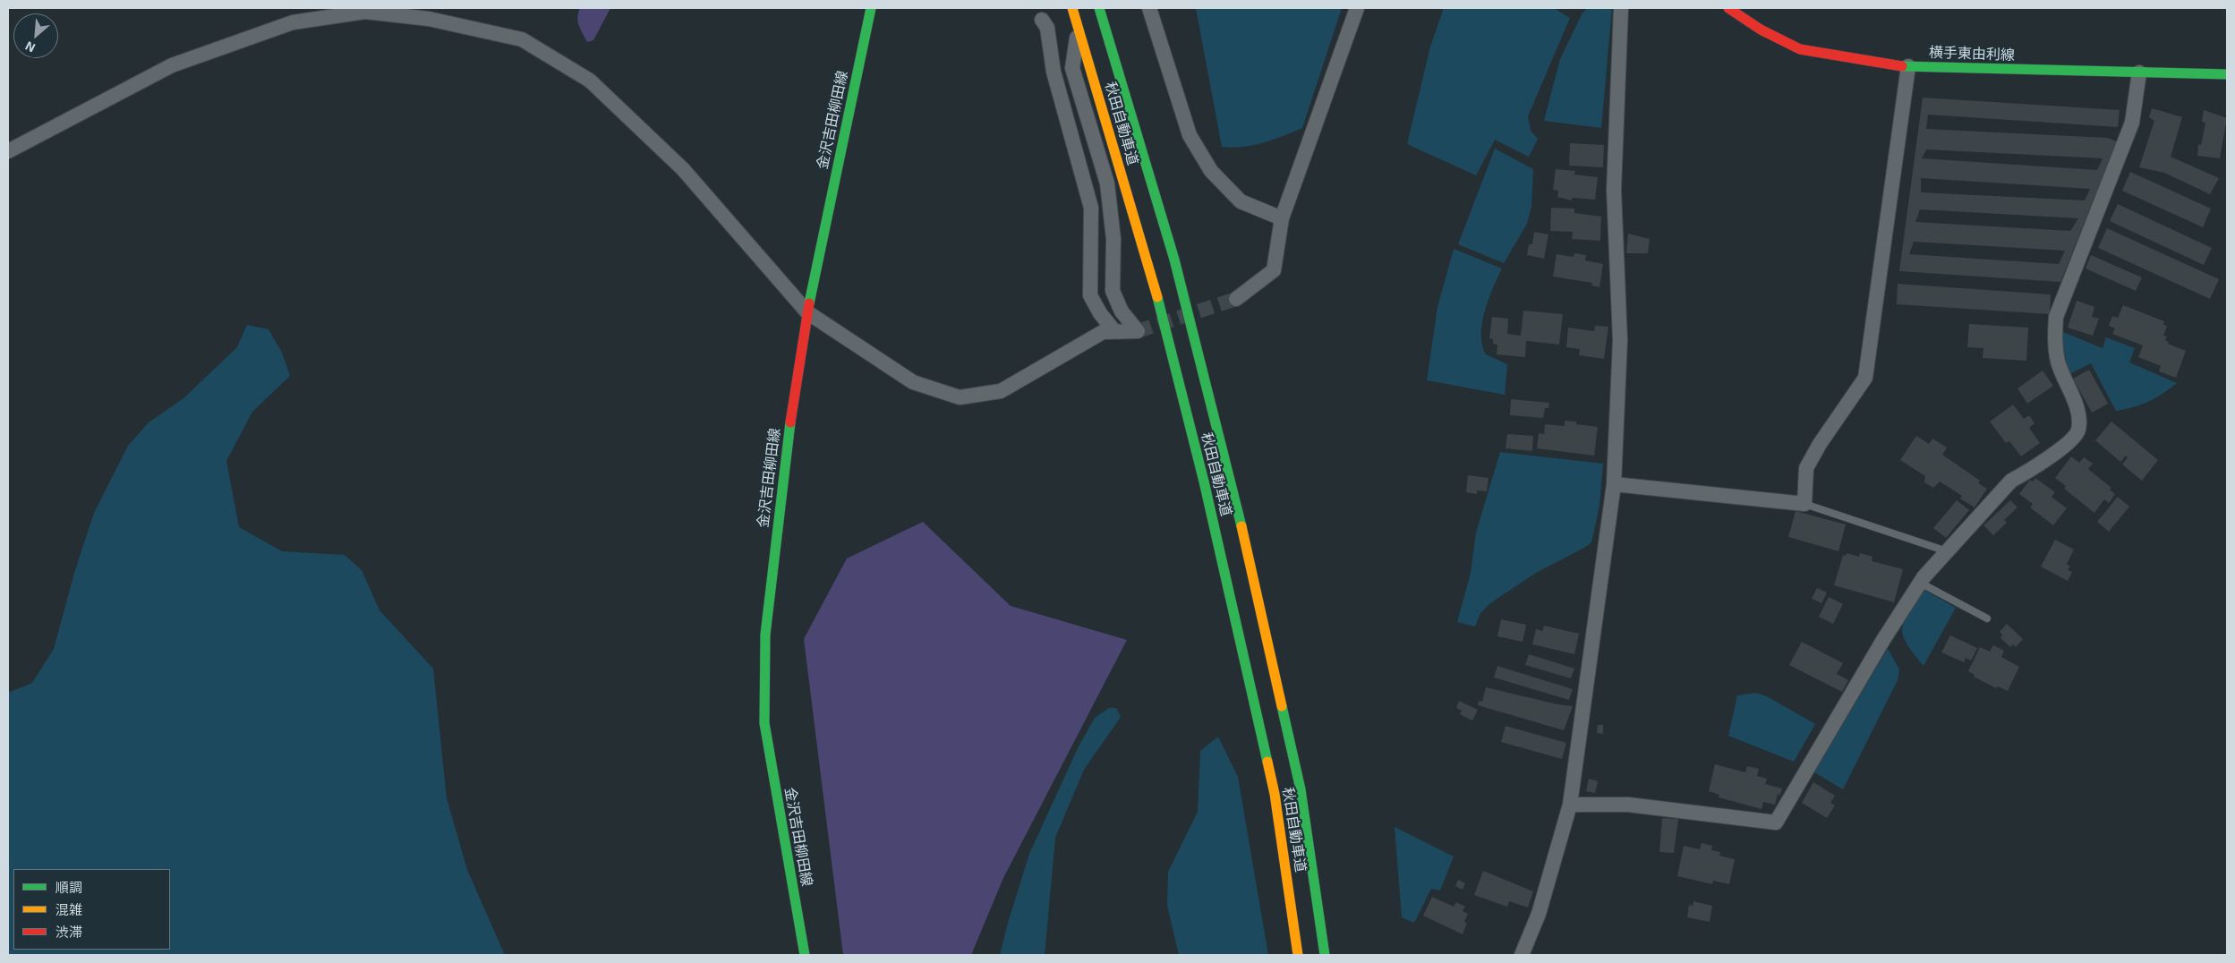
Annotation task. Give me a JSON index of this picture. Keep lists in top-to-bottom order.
{
  "streets": {
    "main road": ["横手東由利線", "金沢吉田柳田線", "秋田自動車道"]
  },
  "legend": ["順調", "混雑", "渋滞"],
  "north": "bottom left"
}
